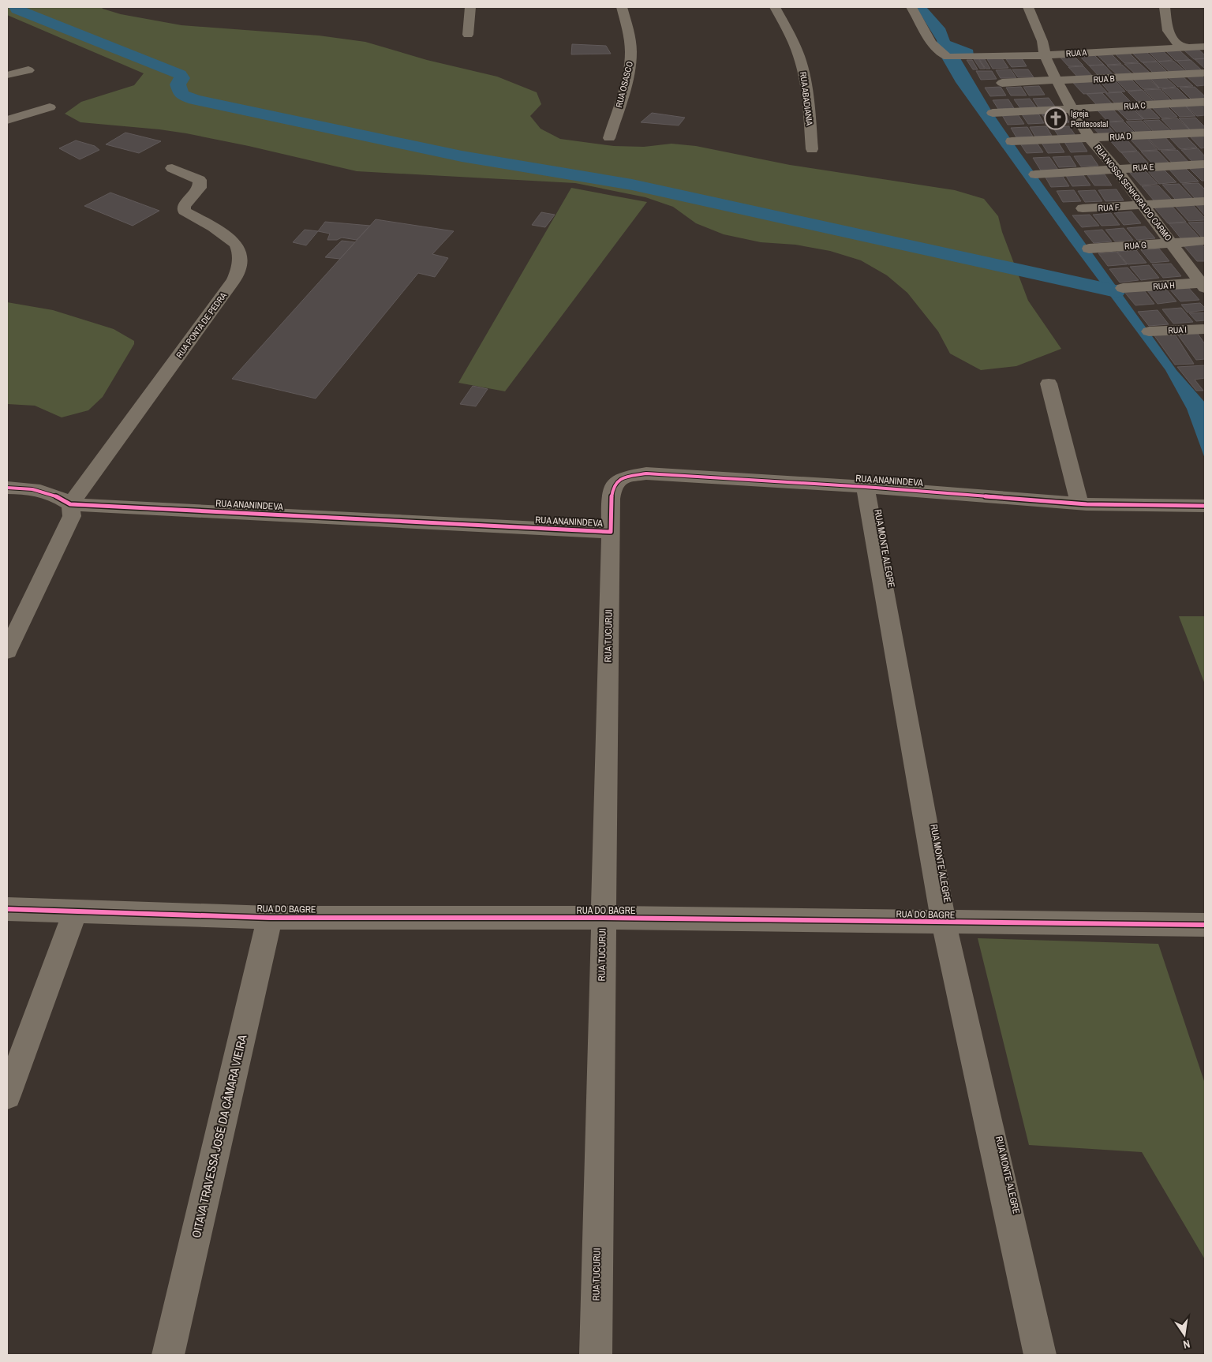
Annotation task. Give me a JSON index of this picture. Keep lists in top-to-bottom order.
{
  "streets": {
    "street": [
      "RUA A",
      "RUA B",
      "RUA OSASCO",
      "RUA ABADIANIA",
      "RUA C",
      "RUA D",
      "RUA E",
      "RUA NOSSA SENHORA DO CARMO",
      "RUA F",
      "RUA G",
      "RUA H",
      "RUA PONTA DE PEDRA",
      "RUA I",
      "RUA ANANINDEVA",
      "RUA MONTE ALEGRE",
      "RUA TUCURUI",
      "RUA DO BAGRE",
      "OITAVA TRAVESSA JOSÉ DA CÂMARA VIEIRA"
    ]
  },
  "crossings": [
    ["RUA A", "RUA NOSSA SENHORA DO CARMO"],
    ["RUA B", "RUA NOSSA SENHORA DO CARMO"],
    ["RUA C", "RUA NOSSA SENHORA DO CARMO"],
    ["RUA D", "RUA NOSSA SENHORA DO CARMO"],
    ["RUA E", "RUA NOSSA SENHORA DO CARMO"],
    ["RUA NOSSA SENHORA DO CARMO", "RUA F"],
    ["RUA NOSSA SENHORA DO CARMO", "RUA G"],
    ["RUA NOSSA SENHORA DO CARMO", "RUA H"],
    ["RUA PONTA DE PEDRA", "RUA ANANINDEVA"],
    ["RUA ANANINDEVA", "RUA MONTE ALEGRE"],
    ["RUA ANANINDEVA", "RUA TUCURUI"],
    ["RUA MONTE ALEGRE", "RUA DO BAGRE"],
    ["RUA TUCURUI", "RUA DO BAGRE"],
    ["RUA DO BAGRE", "OITAVA TRAVESSA JOSÉ DA CÂMARA VIEIRA"]
  ],
  "places": {
    "church": ["Igreja Pentecostal"]
  },
  "north": "bottom"
}
